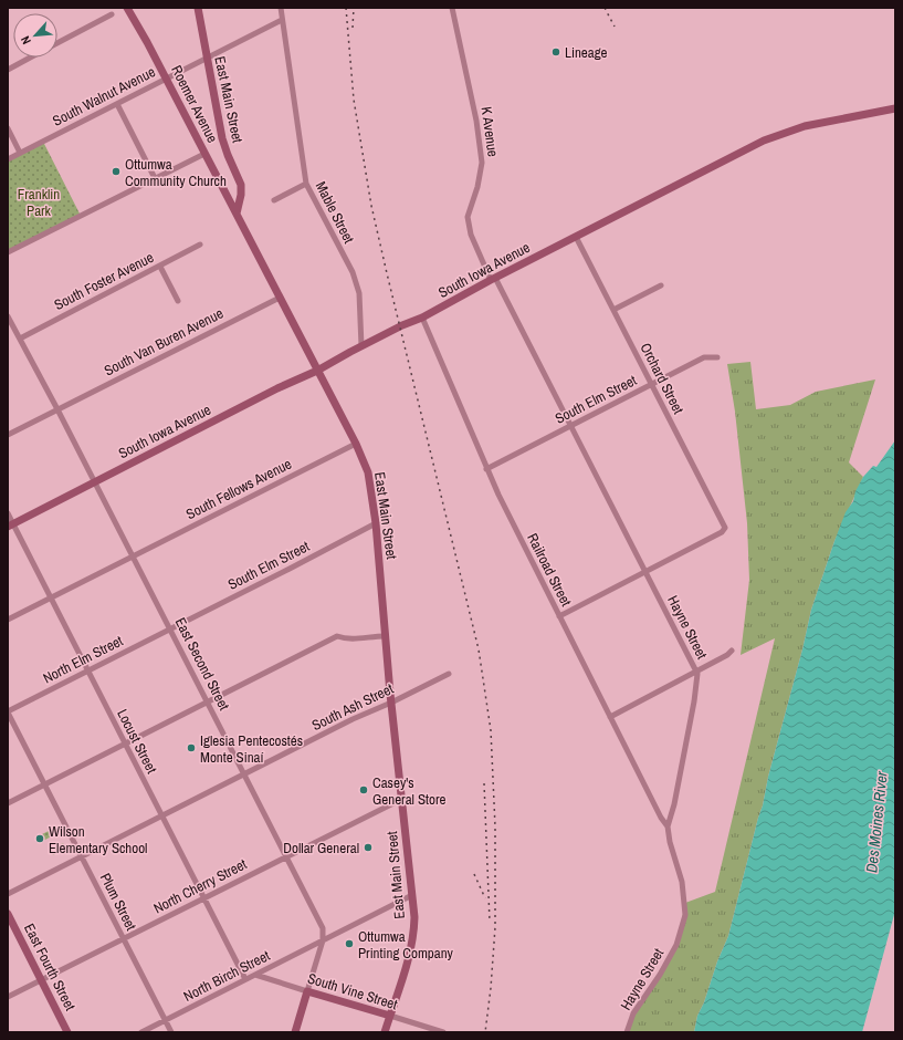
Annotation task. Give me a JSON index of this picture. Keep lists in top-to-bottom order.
{
  "streets": {
    "main road": [
      "East Main Street",
      "Roemer Avenue",
      "South Iowa Avenue",
      "East Second Street",
      "East Fourth Street",
      "South Vine Street"
    ],
    "street": [
      "South Walnut Avenue",
      "K Avenue",
      "Mable Street",
      "South Foster Avenue",
      "South Van Buren Avenue",
      "Orchard Street",
      "South Elm Street",
      "South Fellows Avenue",
      "Railroad Street",
      "Hayne Street",
      "North Elm Street",
      "South Ash Street",
      "Locust Street",
      "North Cherry Street",
      "Plum Street",
      "North Birch Street"
    ]
  },
  "crossings": [
    ["South Walnut Avenue", "East Main Street"],
    ["South Walnut Avenue", "Roemer Avenue"],
    ["South Walnut Avenue", "Mable Street"],
    ["East Main Street", "Roemer Avenue"],
    ["East Main Street", "South Iowa Avenue"],
    ["East Main Street", "South Van Buren Avenue"],
    ["East Main Street", "South Elm Street"],
    ["East Main Street", "South Fellows Avenue"],
    ["East Main Street", "South Ash Street"],
    ["East Main Street", "North Cherry Street"],
    ["East Main Street", "North Birch Street"],
    ["East Main Street", "South Vine Street"],
    ["K Avenue", "South Iowa Avenue"],
    ["K Avenue", "Hayne Street"],
    ["Mable Street", "South Iowa Avenue"],
    ["South Iowa Avenue", "Orchard Street"],
    ["South Iowa Avenue", "Railroad Street"],
    ["South Iowa Avenue", "Hayne Street"],
    ["South Iowa Avenue", "East Second Street"],
    ["South Iowa Avenue", "Locust Street"],
    ["South Foster Avenue", "East Second Street"],
    ["South Van Buren Avenue", "East Second Street"],
    ["Orchard Street", "South Elm Street"],
    ["Orchard Street", "Hayne Street"],
    ["South Elm Street", "Railroad Street"],
    ["South Elm Street", "Hayne Street"],
    ["South Elm Street", "North Elm Street"],
    ["South Elm Street", "East Second Street"],
    ["South Fellows Avenue", "East Second Street"],
    ["South Fellows Avenue", "Locust Street"],
    ["Railroad Street", "Hayne Street"],
    ["North Elm Street", "East Second Street"],
    ["North Elm Street", "Locust Street"],
    ["North Elm Street", "Plum Street"],
    ["East Second Street", "South Ash Street"],
    ["East Second Street", "North Cherry Street"],
    ["East Second Street", "North Birch Street"],
    ["East Second Street", "South Vine Street"],
    ["South Ash Street", "Locust Street"],
    ["South Ash Street", "Plum Street"],
    ["Locust Street", "North Cherry Street"],
    ["Locust Street", "North Birch Street"],
    ["North Cherry Street", "Plum Street"],
    ["North Cherry Street", "East Fourth Street"],
    ["Plum Street", "North Birch Street"],
    ["North Birch Street", "South Vine Street"]
  ],
  "water": ["Des Moines River"],
  "parks": ["Franklin Park"],
  "places": [
    "Lineage",
    "Ottumwa Community Church",
    "Iglesia Pentecostés Monte Sinaí",
    "Casey's General Store",
    "Wilson Elementary School",
    "Dollar General",
    "Ottumwa Printing Company"
  ],
  "north": "bottom left"
}
